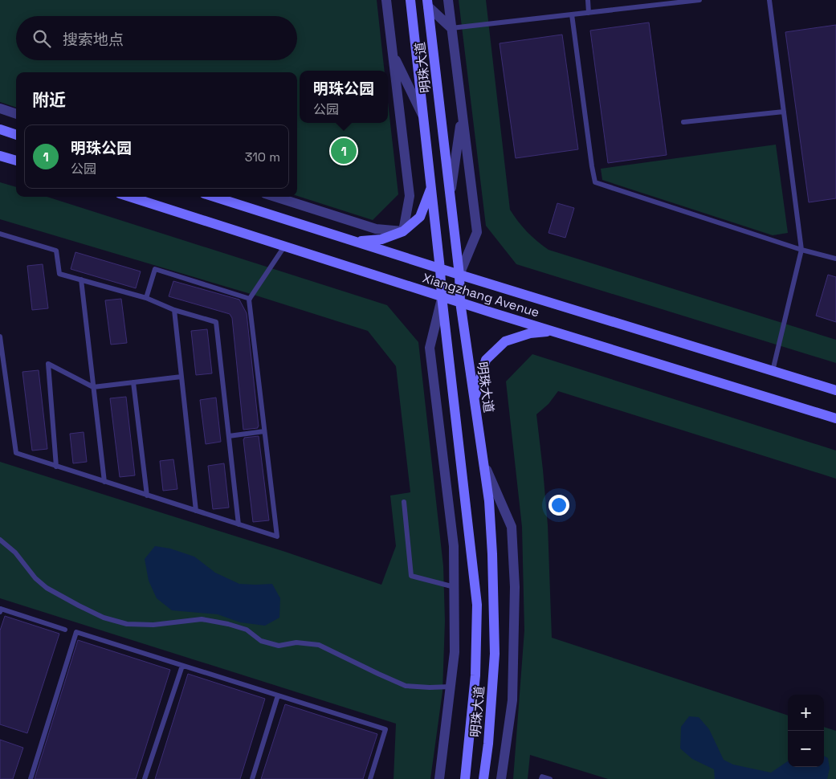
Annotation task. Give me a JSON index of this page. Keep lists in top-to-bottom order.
{
  "streets": {
    "main road": ["明珠大道", "Xiangzhang Avenue"]
  },
  "crossings": [
    ["明珠大道", "Xiangzhang Avenue"]
  ],
  "page": {
    "search": "搜索地点",
    "popup": ["明珠公园", "公园"],
    "heading": "附近",
    "list": [
      {
        "mark": "1",
        "name": "明珠公园",
        "note": "公园",
        "value": "310 m"
      }
    ],
    "pins": "1",
    "map_buttons": ["+", "−"]
  }
}
